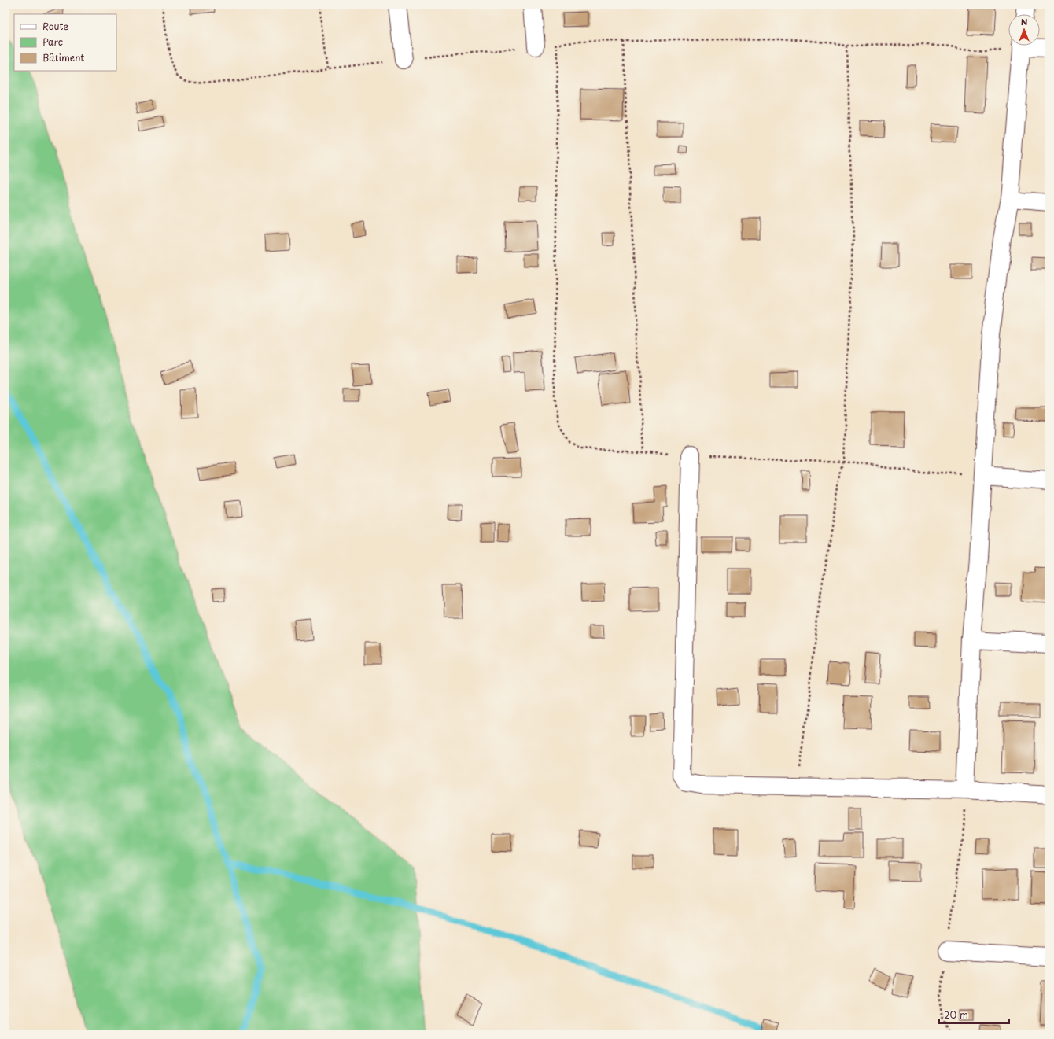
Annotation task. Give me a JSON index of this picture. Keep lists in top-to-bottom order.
{
  "legend": ["Route", "Parc", "Bâtiment"],
  "scale_bar": "20 m",
  "north": "top"
}
